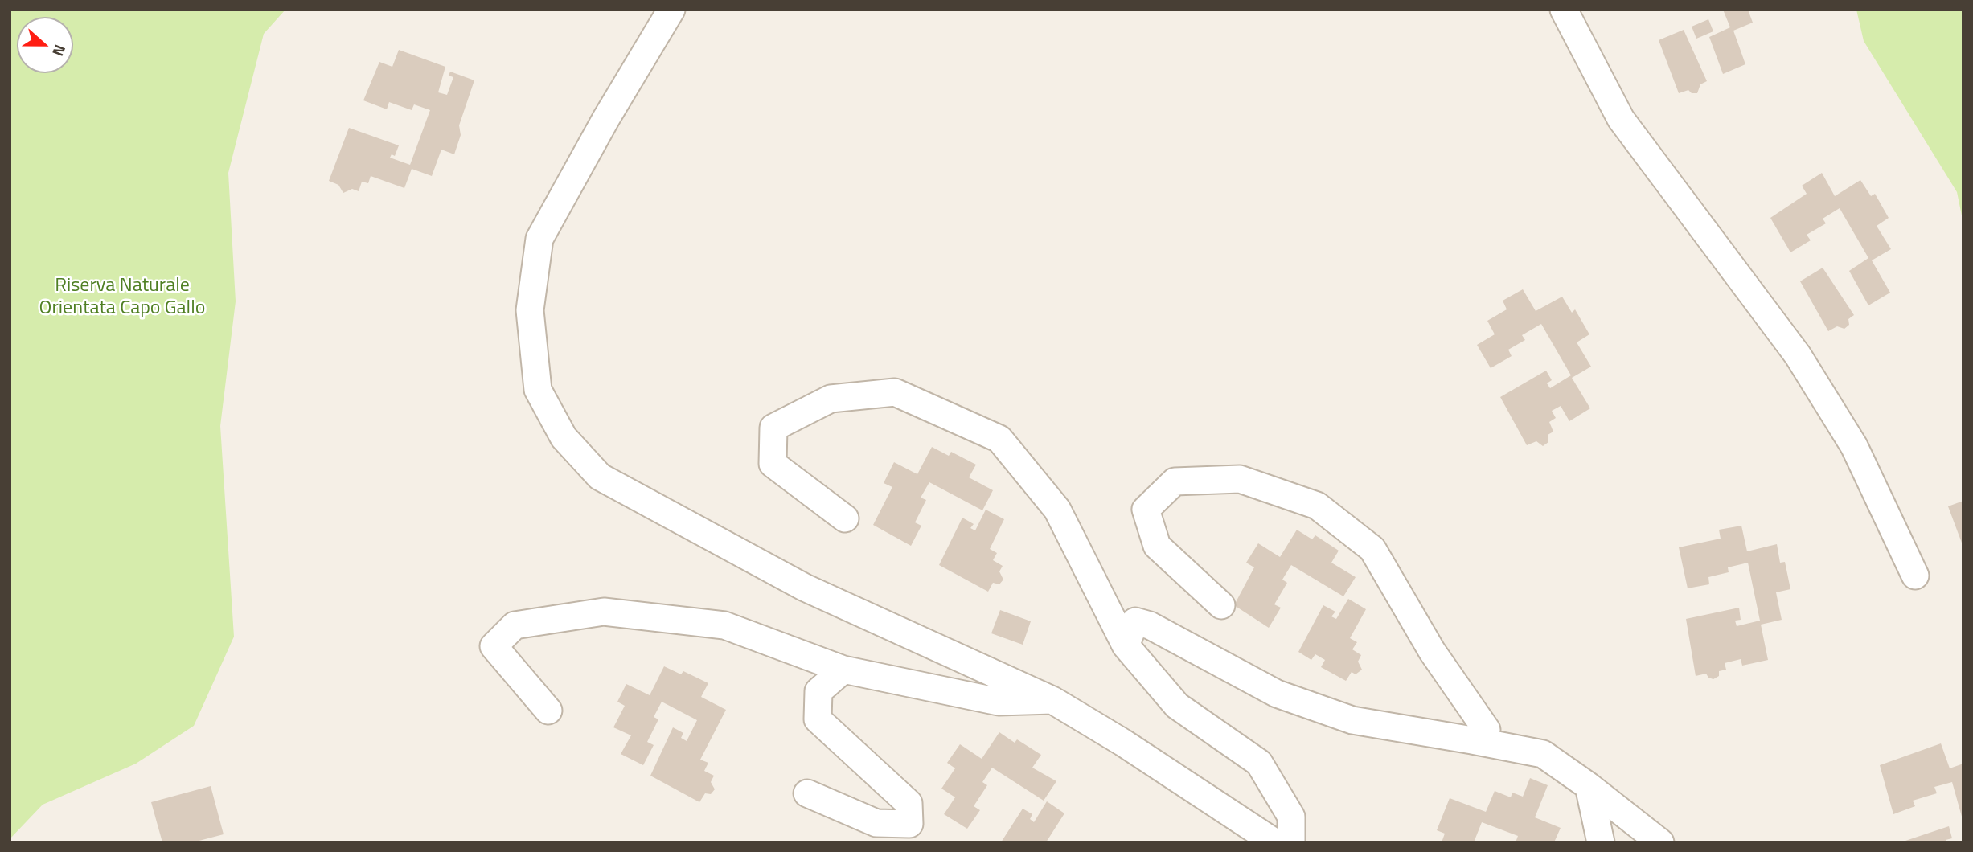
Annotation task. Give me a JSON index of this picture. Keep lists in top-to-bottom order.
{
  "parks": ["Riserva Naturale Orientata Capo Gallo"],
  "north": "right"
}
